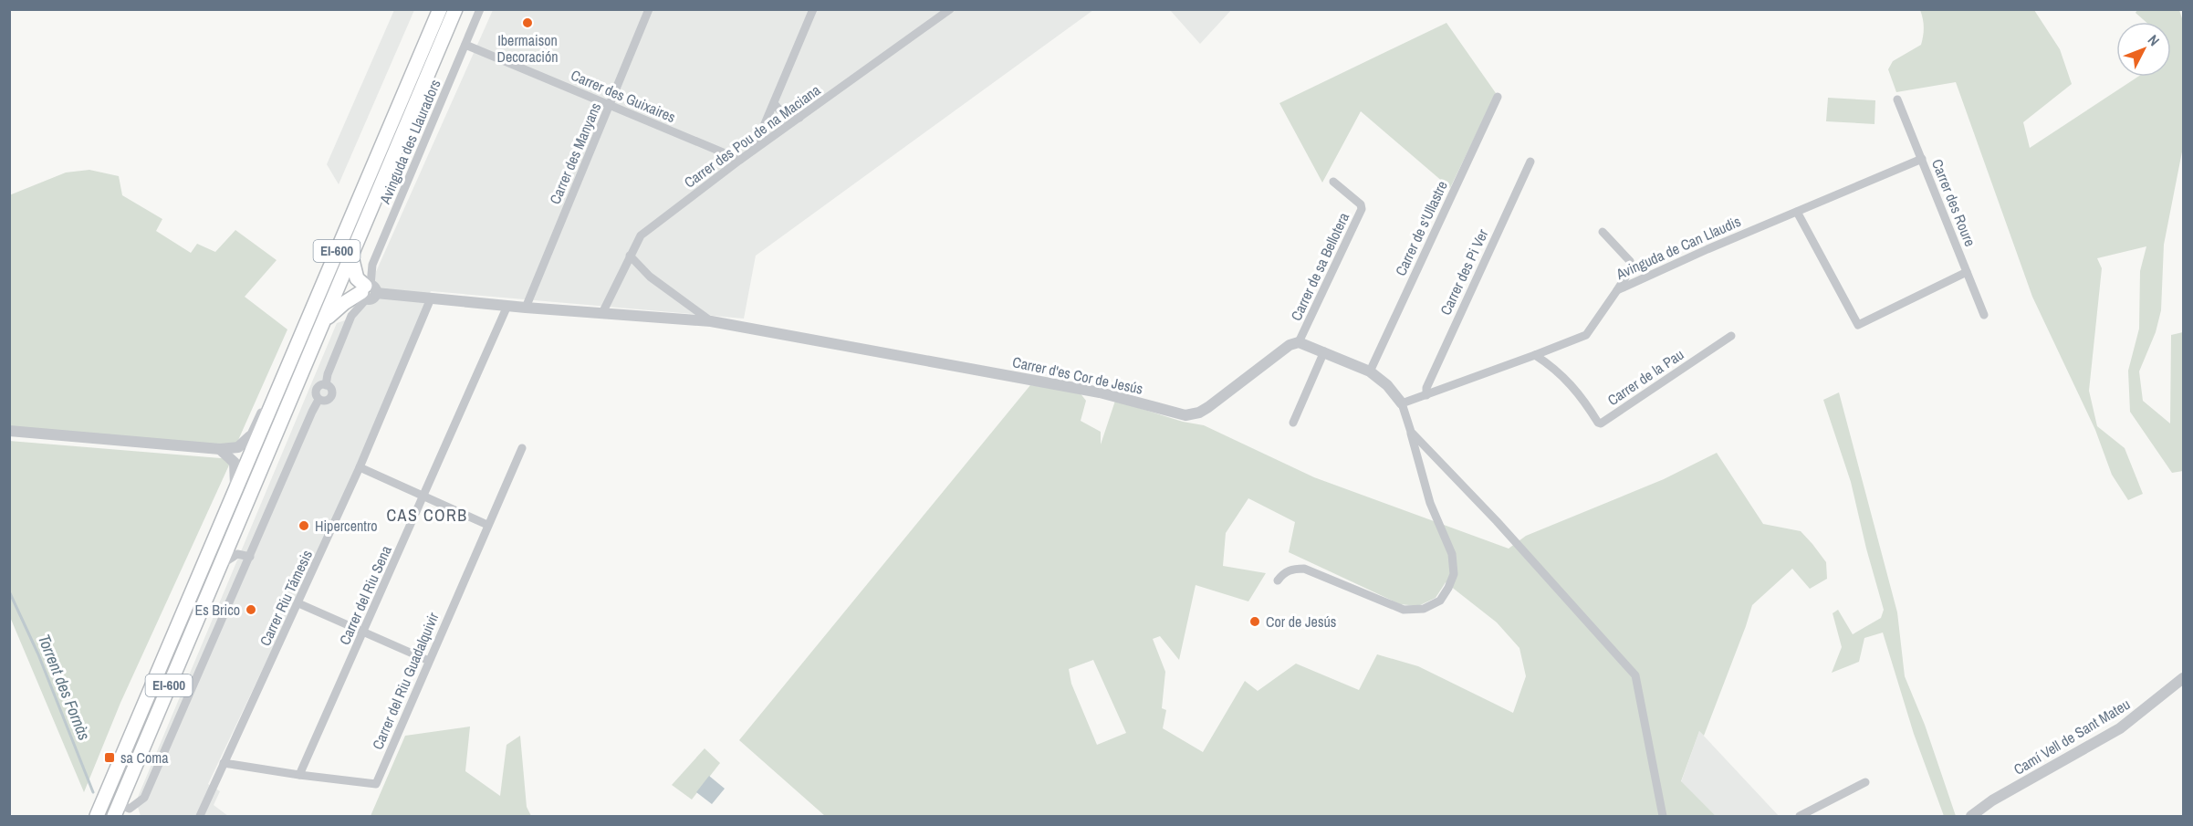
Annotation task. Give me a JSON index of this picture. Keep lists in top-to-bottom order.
{
  "streets": {
    "main road": ["EI-600"],
    "street": [
      "Carrer des Guixaires",
      "Carrer des Pou de na Maciana",
      "Avinguda des Llauradors",
      "Carrer des Manyans",
      "Carrer des Roure",
      "Carrer de s'Ullastre",
      "Avinguda de Can Llaudis",
      "Carrer de sa Bellotera",
      "Carrer des Pi Ver",
      "Carrer d'es Cor de Jesús",
      "Carrer de la Pau",
      "Carrer del Riu Sena",
      "Carrer Riu Támesis",
      "Carrer del Riu Guadalquivir",
      "Camí Vell de Sant Mateu"
    ]
  },
  "crossings": [
    ["Carrer des Guixaires", "Carrer des Pou de na Maciana"],
    ["Carrer des Guixaires", "Avinguda des Llauradors"],
    ["Carrer des Guixaires", "Carrer des Manyans"],
    ["Carrer des Pou de na Maciana", "Carrer d'es Cor de Jesús"],
    ["Carrer des Manyans", "Carrer d'es Cor de Jesús"],
    ["Carrer des Roure", "Avinguda de Can Llaudis"],
    ["Avinguda de Can Llaudis", "Carrer des Pi Ver"],
    ["Avinguda de Can Llaudis", "Carrer de la Pau"],
    ["Carrer de sa Bellotera", "Carrer d'es Cor de Jesús"],
    ["Carrer d'es Cor de Jesús", "Carrer del Riu Sena"],
    ["Carrer d'es Cor de Jesús", "Carrer Riu Támesis"],
    ["Carrer del Riu Sena", "Carrer del Riu Guadalquivir"],
    ["Carrer Riu Támesis", "Carrer del Riu Guadalquivir"]
  ],
  "districts": ["CAS CORB"],
  "water": ["Torrent des Fornàs"],
  "places": {
    "other": [
      "Ibermaison Decoración",
      "Hipercentro",
      "Es Brico",
      "Cor de Jesús"
    ],
    "transit": ["sa Coma"]
  },
  "north": "top right"
}
